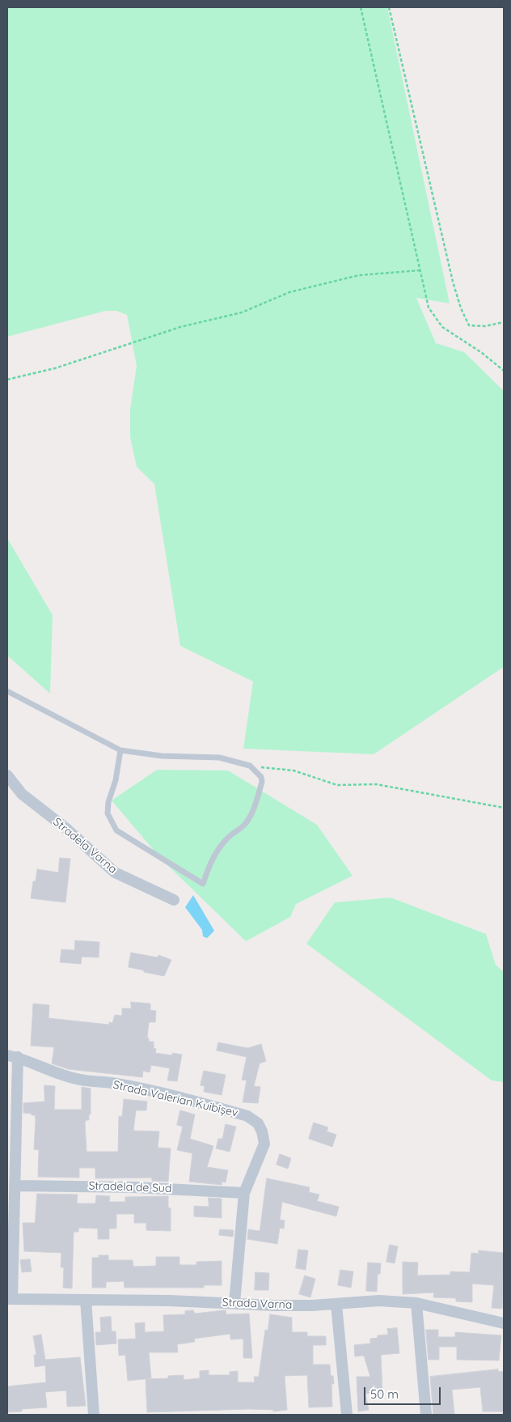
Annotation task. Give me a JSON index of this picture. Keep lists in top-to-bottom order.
{
  "streets": {
    "street": [
      "Stradela Varna",
      "Strada Valerian Kuibîșev",
      "Stradela de Sud",
      "Strada Varna"
    ]
  },
  "crossings": [
    ["Strada Valerian Kuibîșev", "Stradela de Sud"],
    ["Strada Valerian Kuibîșev", "Strada Varna"]
  ],
  "scale_bar": "50 m"
}
